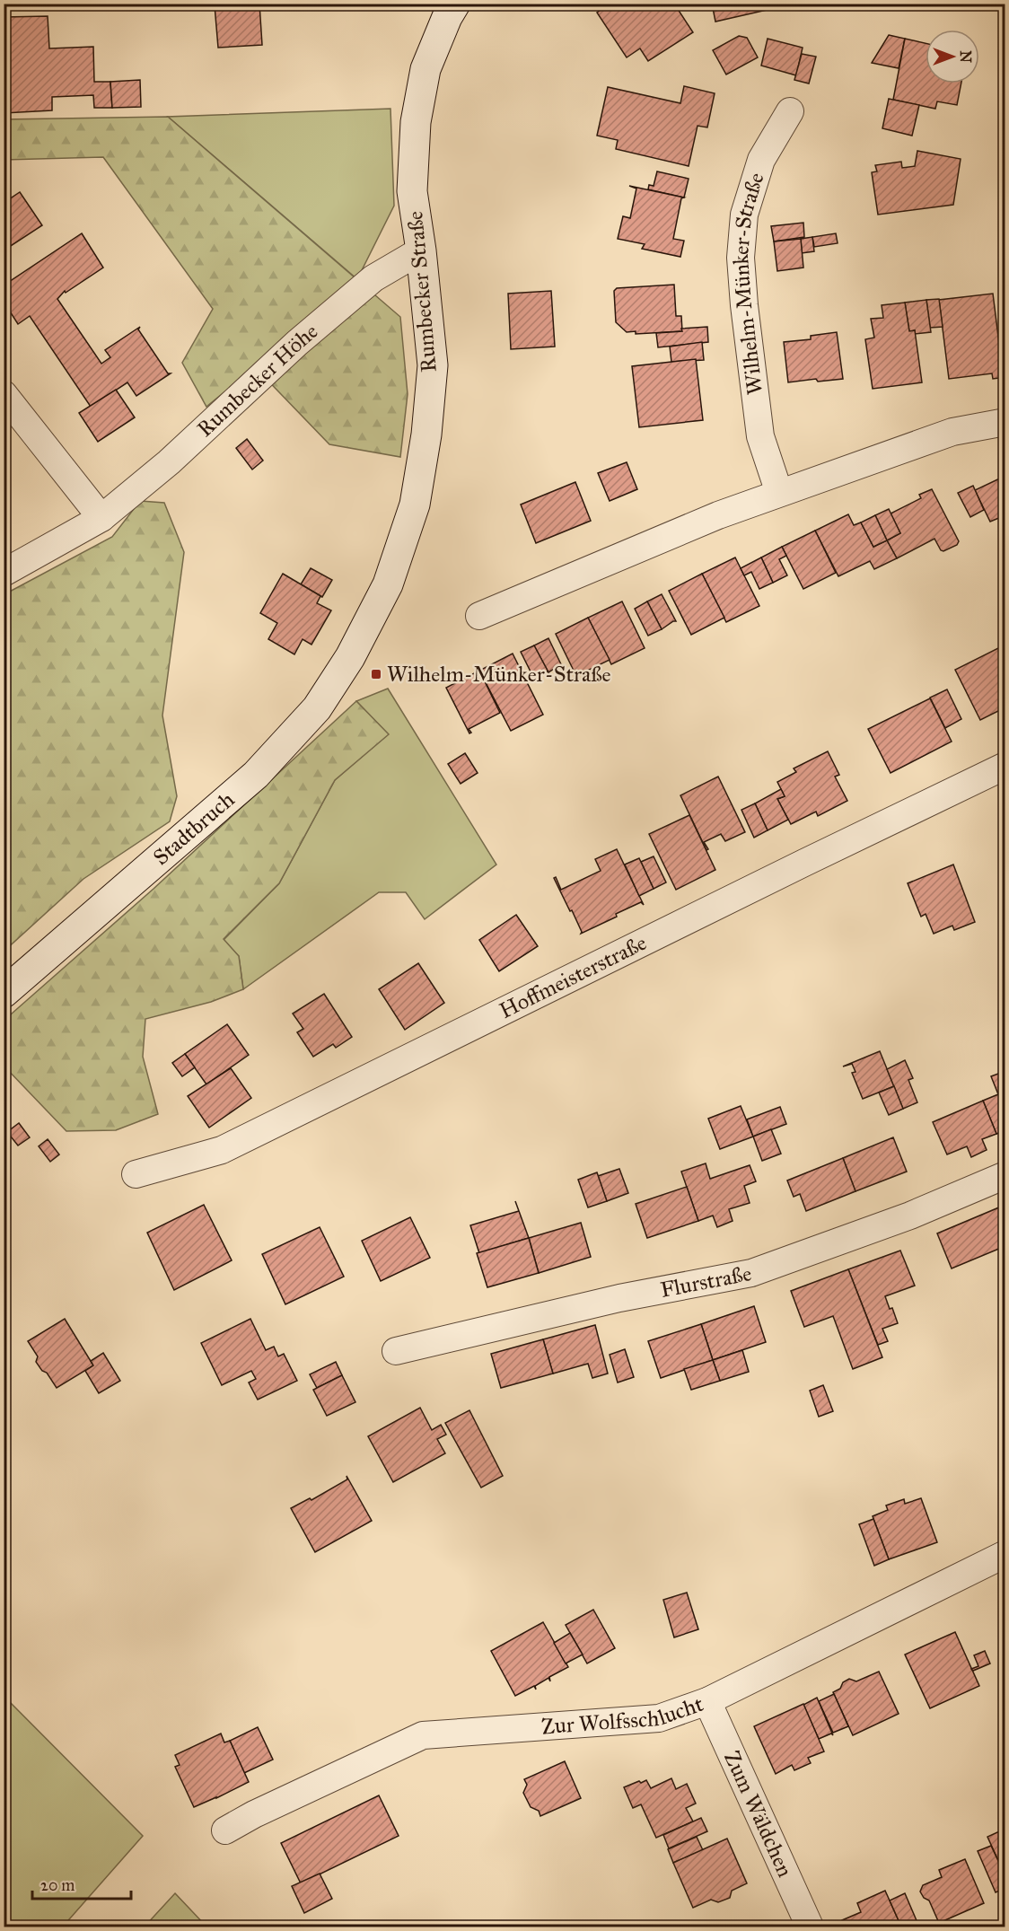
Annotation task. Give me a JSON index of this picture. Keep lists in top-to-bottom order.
{
  "streets": {
    "street": [
      "Wilhelm-Münker-Straße",
      "Rumbecker Straße",
      "Rumbecker Höhe",
      "Stadtbruch",
      "Hoffmeisterstraße",
      "Flurstraße",
      "Zur Wolfsschlucht",
      "Zum Wäldchen"
    ]
  },
  "crossings": [
    ["Rumbecker Straße", "Rumbecker Höhe"],
    ["Rumbecker Straße", "Stadtbruch"],
    ["Zur Wolfsschlucht", "Zum Wäldchen"]
  ],
  "places": {
    "transit": ["Wilhelm-Münker-Straße"]
  },
  "scale_bar": "20 m",
  "north": "right"
}
